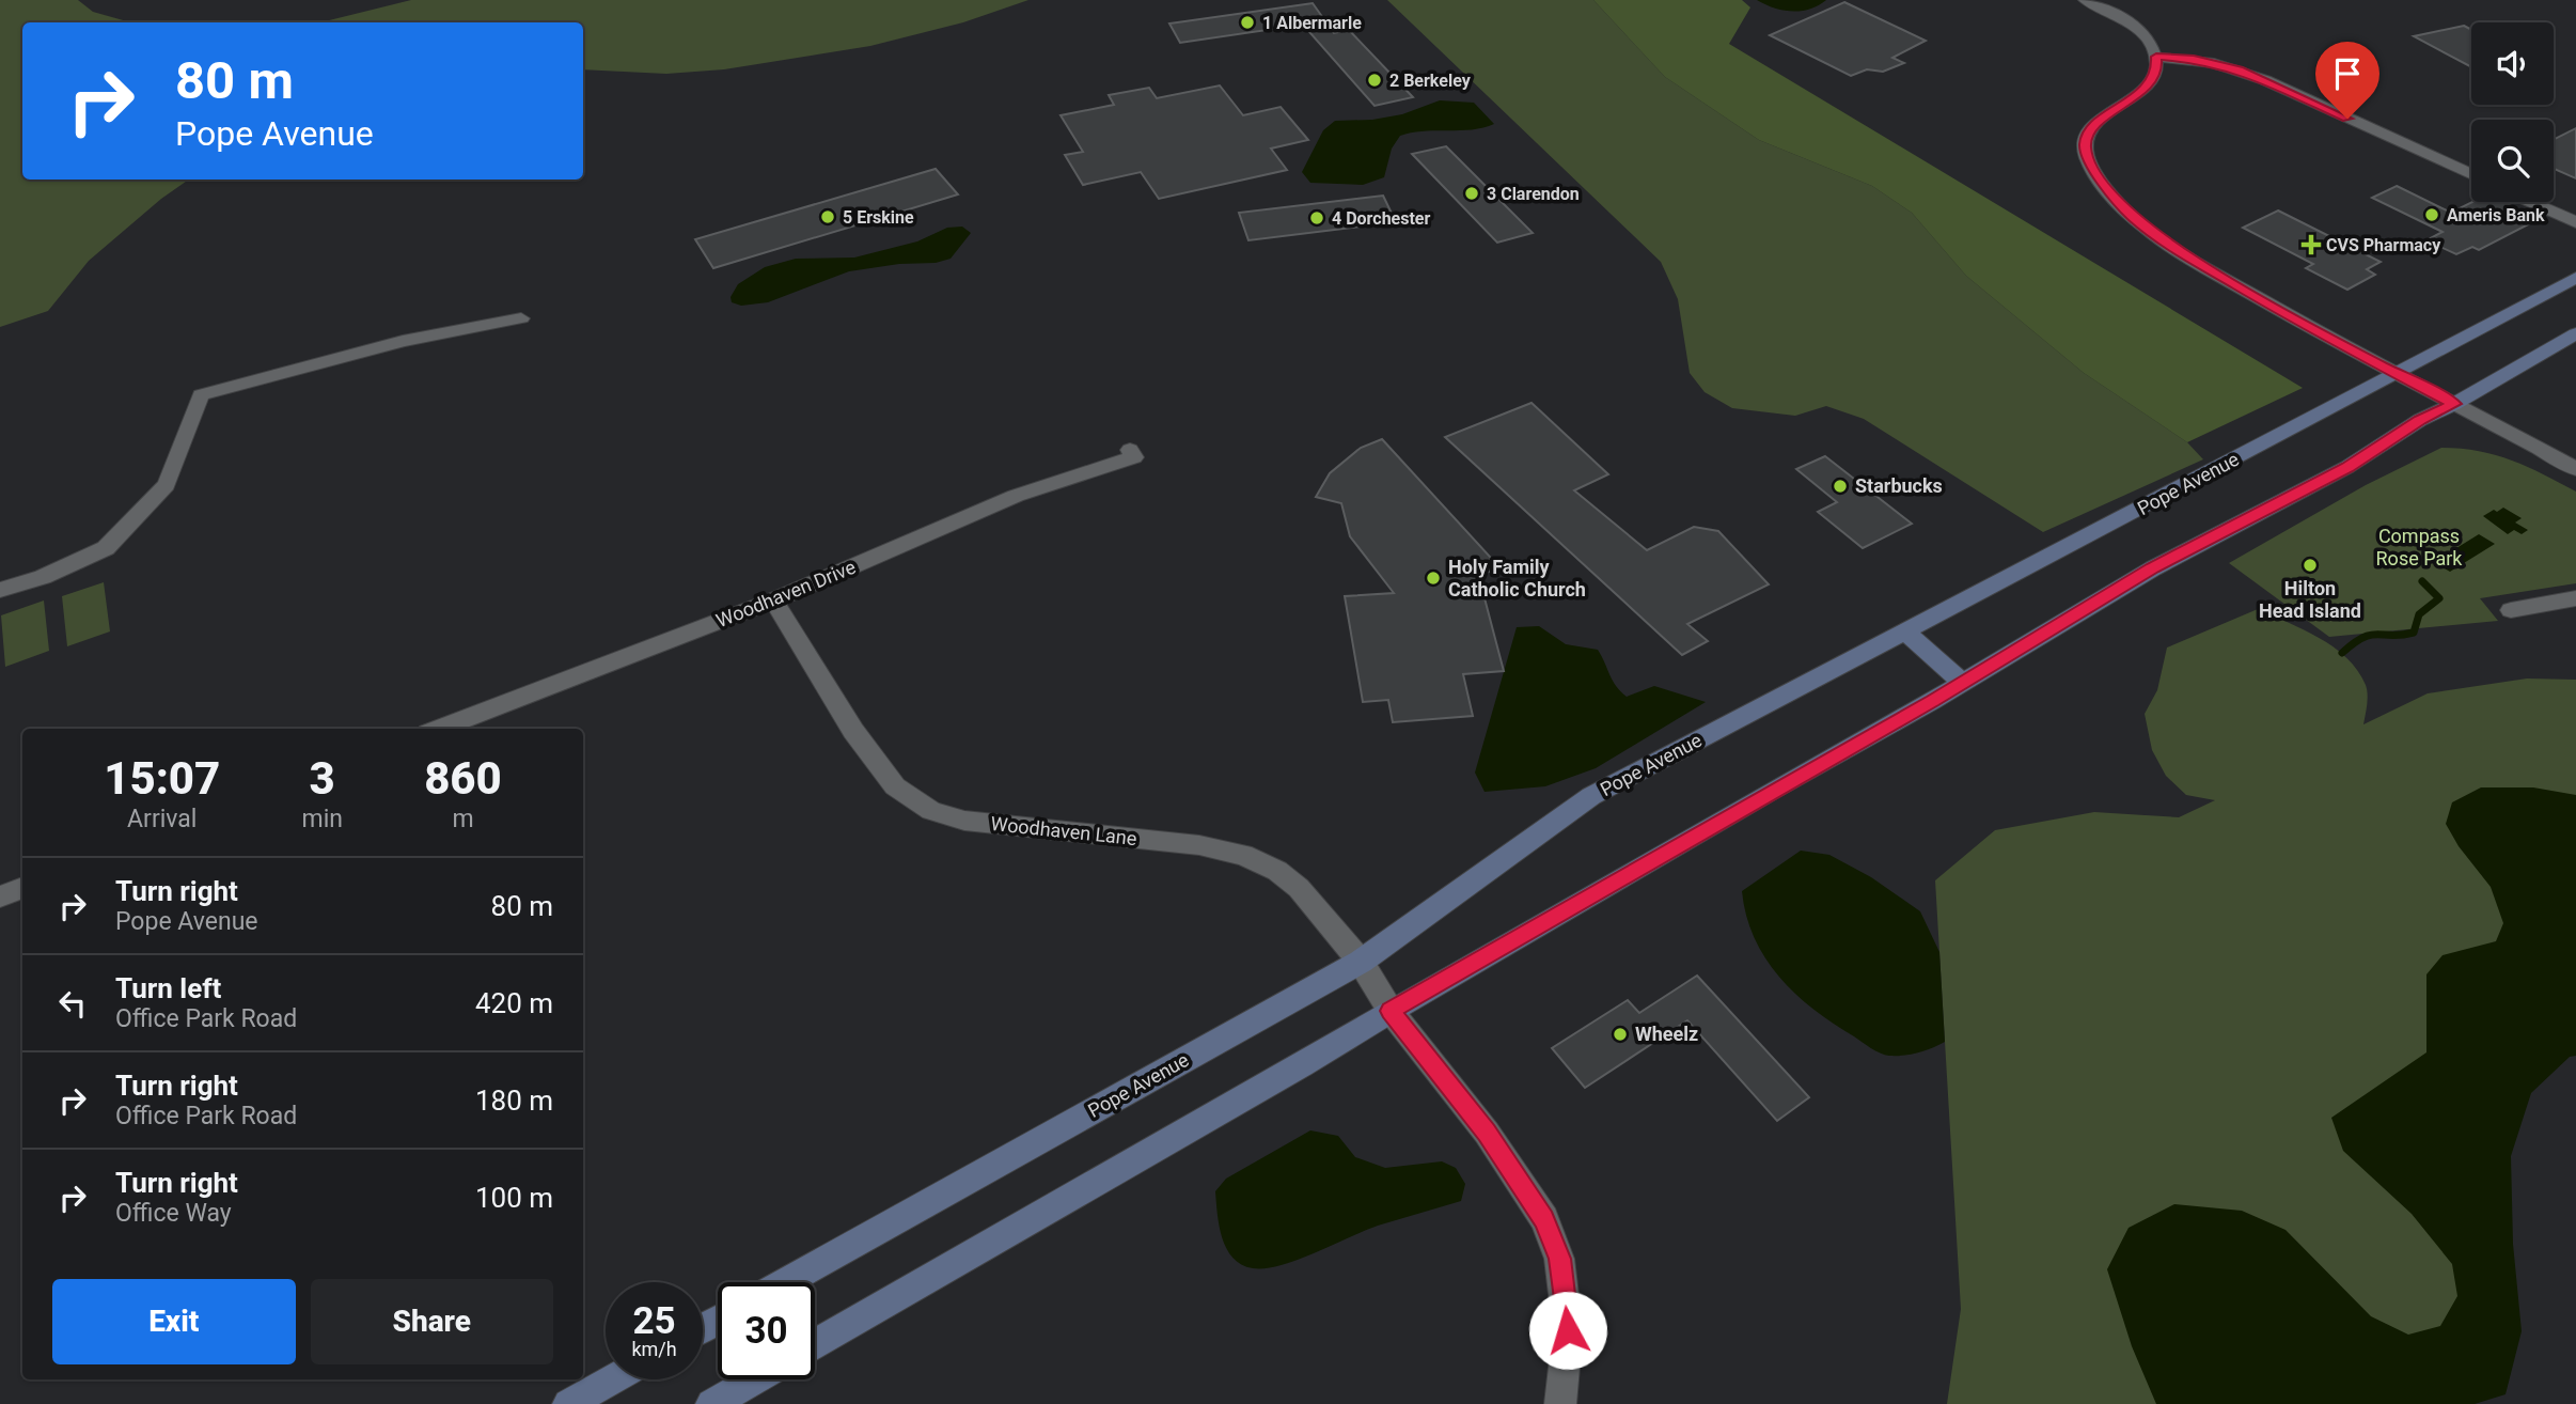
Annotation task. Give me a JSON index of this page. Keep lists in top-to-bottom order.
{
  "streets": {
    "main road": ["Pope Avenue"],
    "street": ["Woodhaven Drive", "Woodhaven Lane"]
  },
  "crossings": [
    ["Pope Avenue", "Woodhaven Lane"],
    ["Woodhaven Drive", "Woodhaven Lane"]
  ],
  "parks": ["Compass Rose Park"],
  "places": {
    "other": [
      "1 Albermarle",
      "2 Berkeley",
      "3 Clarendon",
      "Ameris Bank",
      "5 Erskine",
      "4 Dorchester",
      "Starbucks",
      "Hilton Head Island",
      "Holy Family Catholic Church",
      "Wheelz"
    ],
    "health": ["CVS Pharmacy"]
  },
  "page": {
    "turn": ["80 m", "Pope Avenue"],
    "eta": [
      "15:07",
      "Arrival",
      "3",
      "min",
      "860",
      "m"
    ],
    "list": [
      {
        "name": "Turn right",
        "note": "Pope Avenue",
        "value": "80 m"
      },
      {
        "name": "Turn left",
        "note": "Office Park Road",
        "value": "420 m"
      },
      {
        "name": "Turn right",
        "note": "Office Park Road",
        "value": "180 m"
      },
      {
        "name": "Turn right",
        "note": "Office Way",
        "value": "100 m"
      }
    ],
    "buttons": ["Exit", "Share"],
    "speed": "25 km/h",
    "limit": "30"
  }
}
